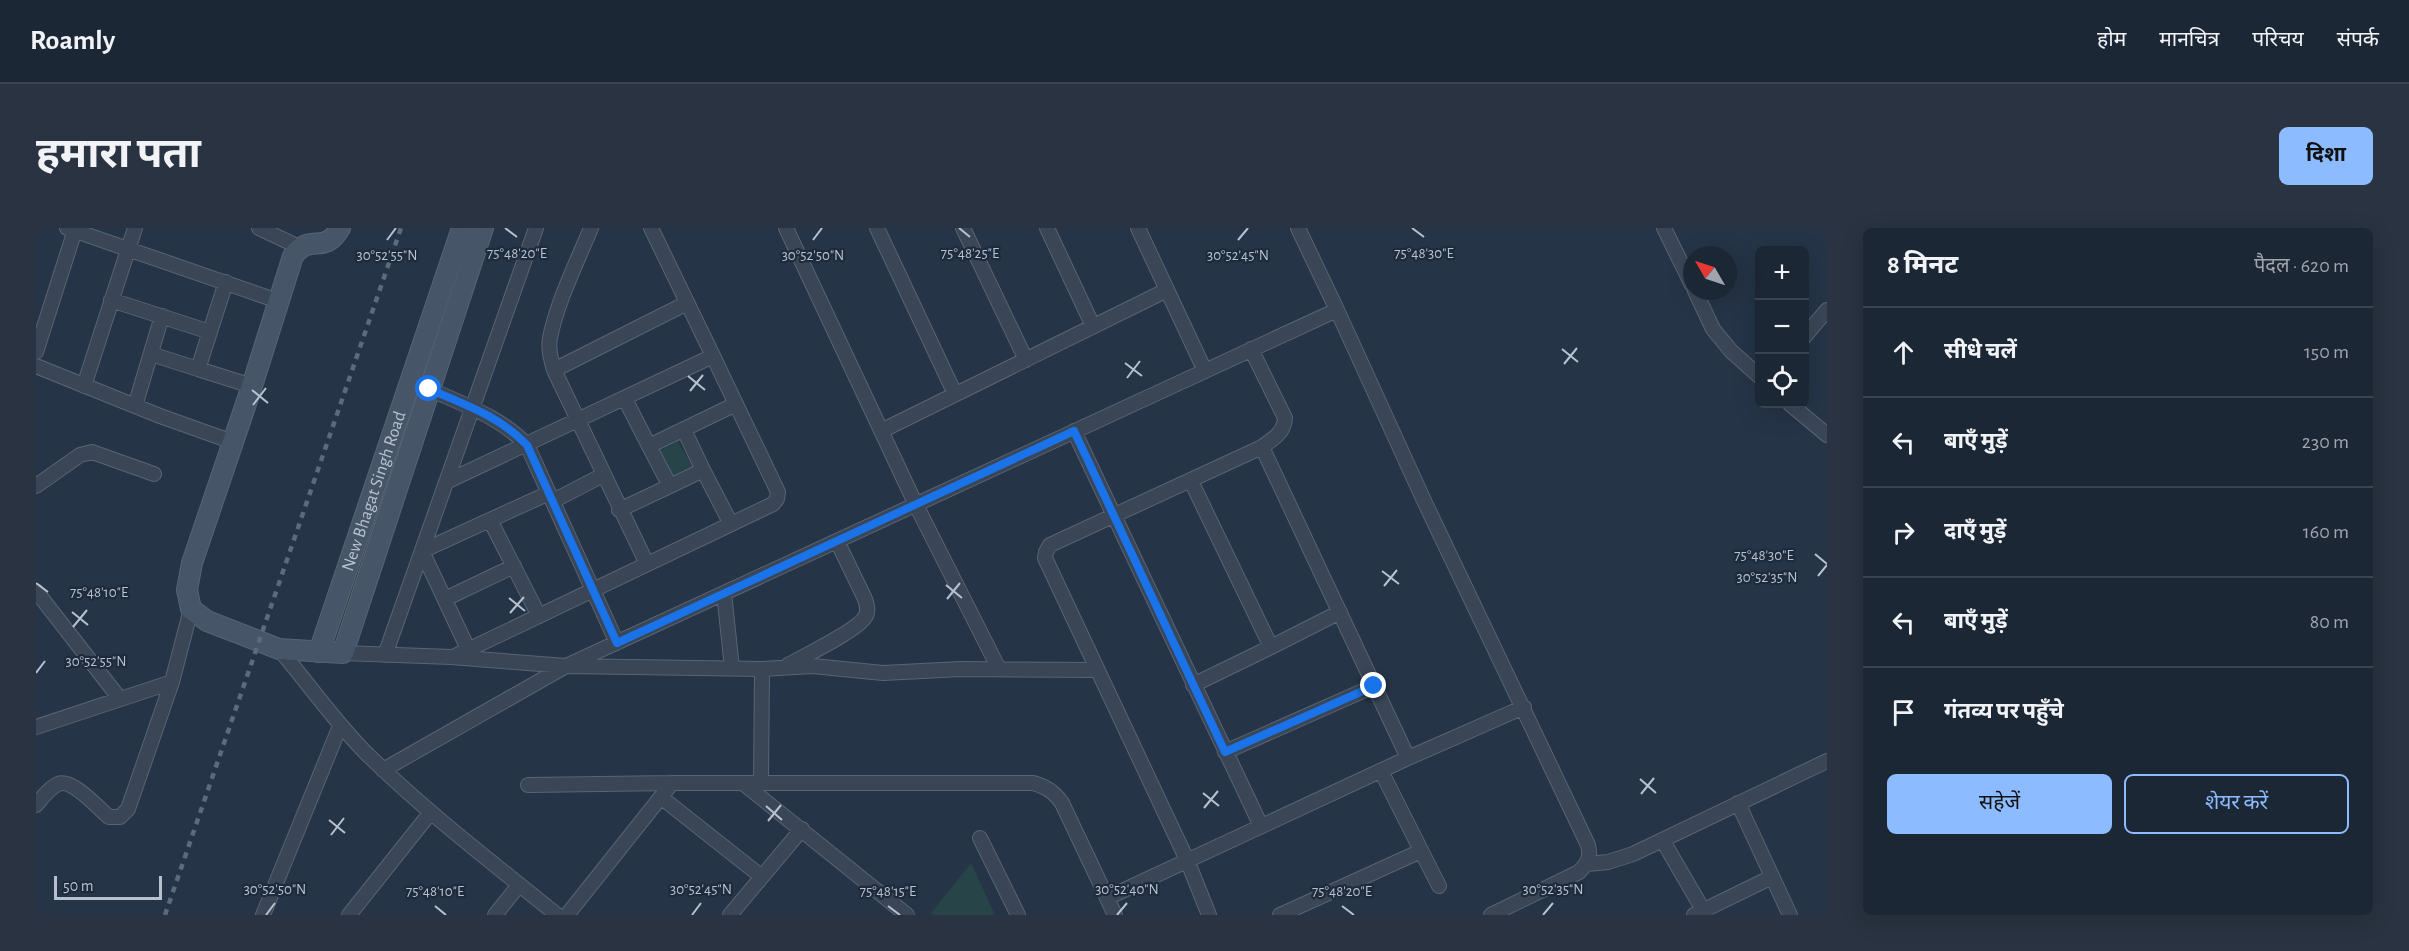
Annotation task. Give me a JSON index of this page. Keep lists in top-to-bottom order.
{
  "streets": {
    "street": ["New Bhagat Singh Road"]
  },
  "scale_bar": "50 m",
  "north": "top left",
  "page": {
    "header": "Roamly",
    "nav": [
      "होम",
      "मानचित्र",
      "परिचय",
      "संपर्क"
    ],
    "buttons": [
      "दिशा",
      ["सहेजें", "शेयर करें"]
    ],
    "title": "हमारा पता",
    "heading": ["8 मिनट", "पैदल · 620 m"],
    "map_buttons": ["+", "−"],
    "list": [
      ["सीधे चलें", "150 m"],
      ["बाएँ मुड़ें", "230 m"],
      ["दाएँ मुड़ें", "160 m"],
      ["बाएँ मुड़ें", "80 m"],
      "गंतव्य पर पहुँचे"
    ],
    "scale": "50 m"
  },
  "coordinates": [
    "75°48'20\"E",
    "75°48'25\"E",
    "75°48'30\"E",
    "30°52'55\"N",
    "30°52'50\"N",
    "30°52'45\"N",
    "30°52'35\"N",
    "75°48'10\"E",
    "30°52'40\"N",
    "75°48'15\"E"
  ]
}
